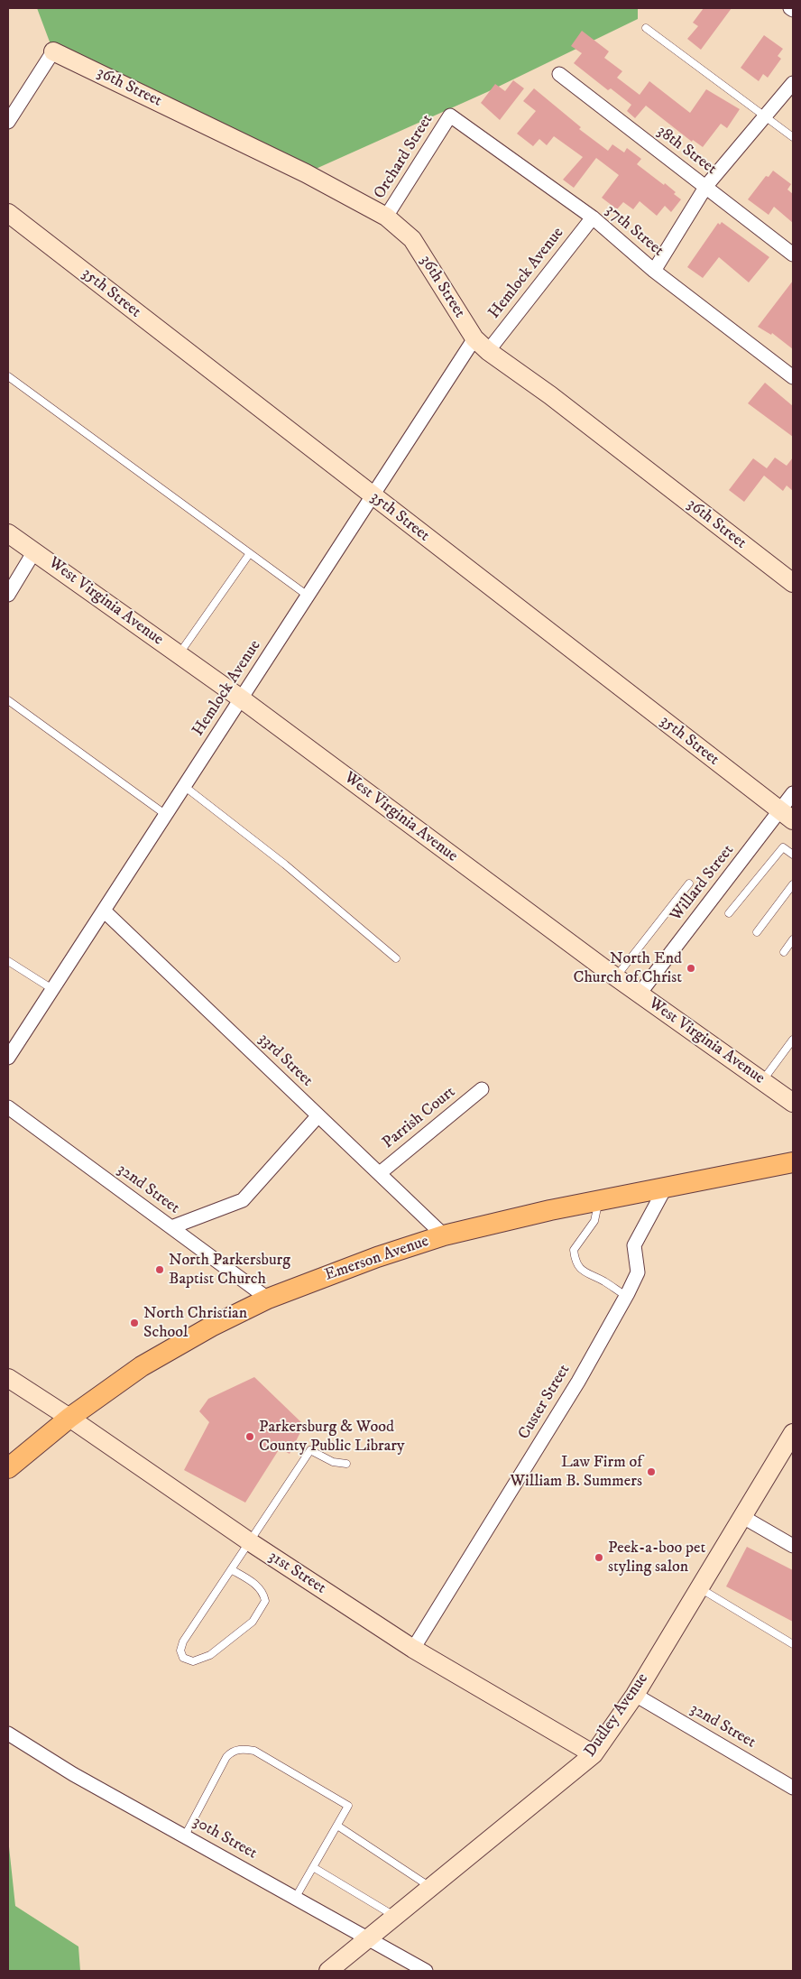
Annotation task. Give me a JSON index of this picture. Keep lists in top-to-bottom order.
{
  "streets": {
    "main road": ["Emerson Avenue"],
    "street": [
      "36th Street",
      "38th Street",
      "Orchard Street",
      "37th Street",
      "Hemlock Avenue",
      "35th Street",
      "West Virginia Avenue",
      "Willard Street",
      "33rd Street",
      "Parrish Court",
      "32nd Street",
      "Custer Street",
      "31st Street",
      "Dudley Avenue",
      "30th Street"
    ]
  },
  "crossings": [
    ["36th Street", "Orchard Street"],
    ["36th Street", "Hemlock Avenue"],
    ["Orchard Street", "37th Street"],
    ["37th Street", "Hemlock Avenue"],
    ["Hemlock Avenue", "35th Street"],
    ["Hemlock Avenue", "West Virginia Avenue"],
    ["Hemlock Avenue", "33rd Street"],
    ["35th Street", "Willard Street"],
    ["West Virginia Avenue", "Willard Street"],
    ["33rd Street", "Parrish Court"],
    ["33rd Street", "Emerson Avenue"],
    ["32nd Street", "Emerson Avenue"],
    ["32nd Street", "Dudley Avenue"],
    ["Emerson Avenue", "Custer Street"],
    ["Emerson Avenue", "31st Street"],
    ["Custer Street", "31st Street"],
    ["31st Street", "Dudley Avenue"],
    ["Dudley Avenue", "30th Street"]
  ],
  "places": [
    "North End Church of Christ",
    "North Parkersburg Baptist Church",
    "North Christian School",
    "Parkersburg & Wood County Public Library",
    "Law Firm of William B. Summers",
    "Peek-a-boo pet styling salon"
  ]
}
